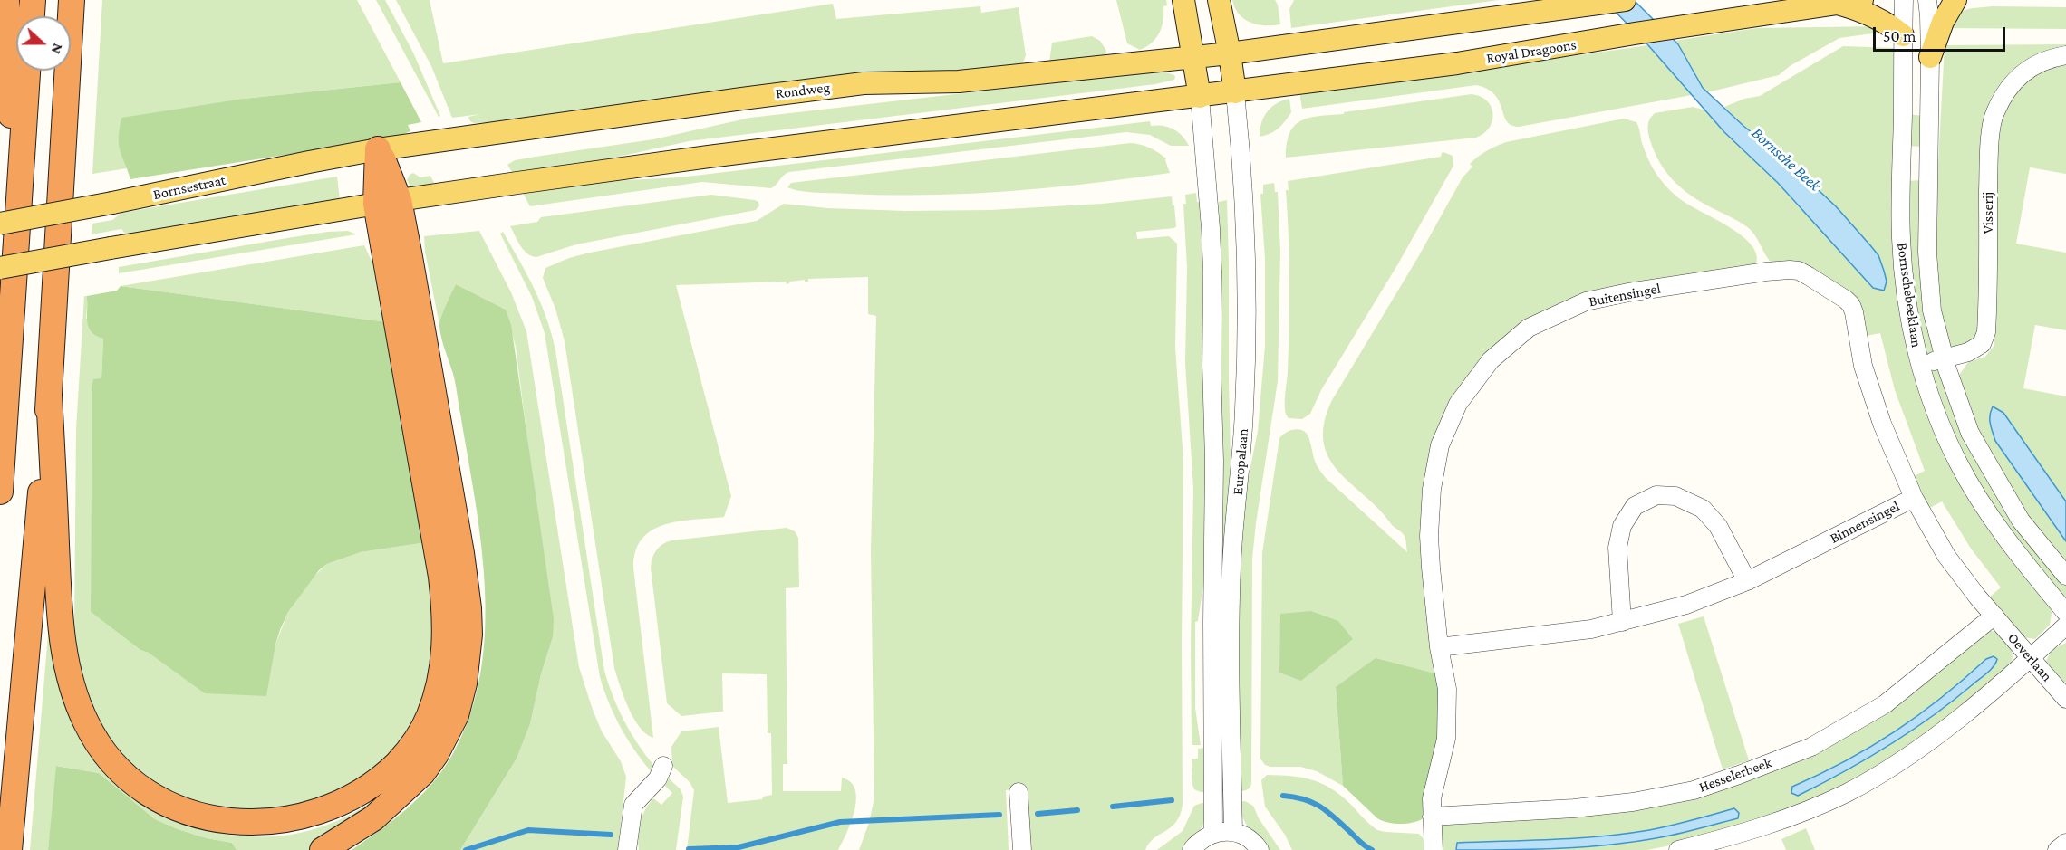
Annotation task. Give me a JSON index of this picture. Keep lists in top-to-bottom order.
{
  "streets": {
    "main road": ["Royal Dragoons", "Rondweg", "Bornsestraat"],
    "street": [
      "Visserij",
      "Buitensingel",
      "Bornschebeeklaan",
      "Europalaan",
      "Binnensingel",
      "Oeverlaan",
      "Hesselerbeek"
    ]
  },
  "crossings": [
    ["Royal Dragoons", "Europalaan"],
    ["Rondweg", "Bornsestraat"],
    ["Visserij", "Bornschebeeklaan"],
    ["Buitensingel", "Binnensingel"],
    ["Buitensingel", "Hesselerbeek"],
    ["Binnensingel", "Oeverlaan"],
    ["Binnensingel", "Hesselerbeek"],
    ["Oeverlaan", "Hesselerbeek"]
  ],
  "water": ["Bornsche Beek"],
  "scale_bar": "50 m",
  "north": "right"
}
